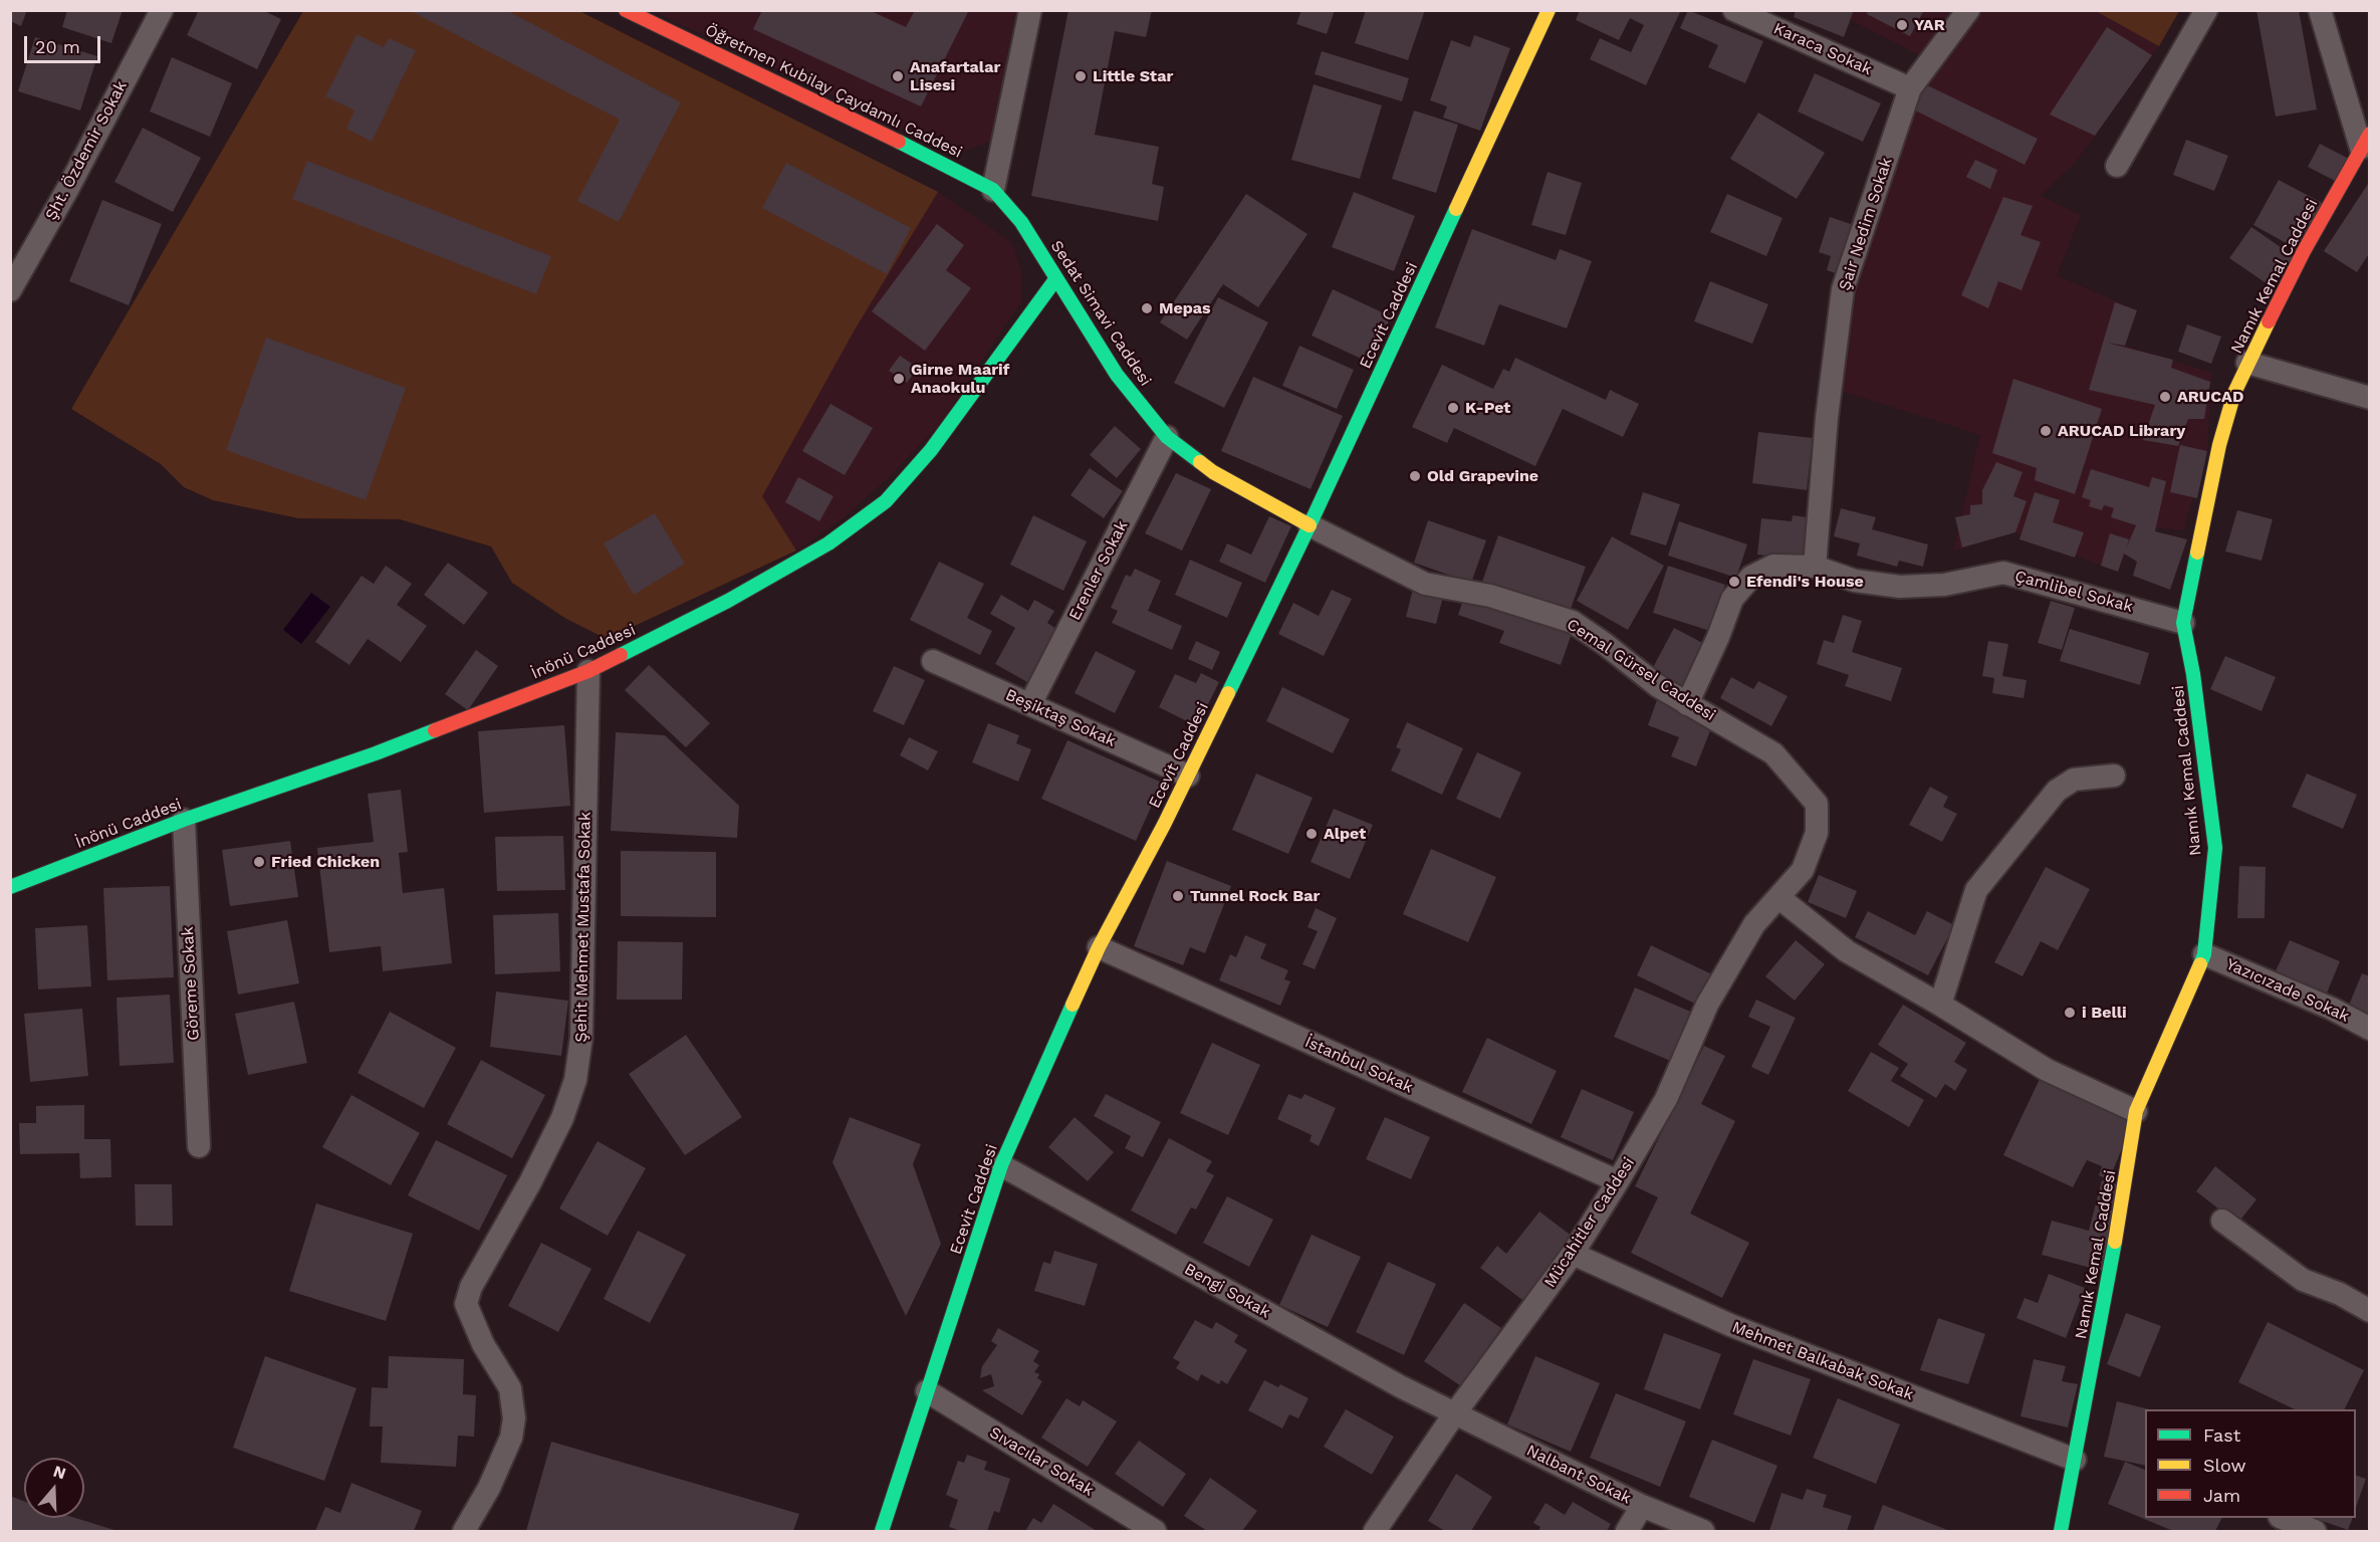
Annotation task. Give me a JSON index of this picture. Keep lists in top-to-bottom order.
{
  "streets": {
    "street": [
      "Karaca Sokak",
      "Öğretmen Kubilay Çaydamlı Caddesi",
      "Şht. Özdemir Sokak",
      "Şair Nedim Sokak",
      "Namık Kemal Caddesi",
      "Sedat Simavi Caddesi",
      "Ecevit Caddesi",
      "Erenler Sokak",
      "Çamlibel Sokak",
      "İnönü Caddesi",
      "Cemal Gürsel Caddesi",
      "Beşiktaş Sokak",
      "Şehit Mehmet Mustafa Sokak",
      "Göreme Sokak",
      "Yazıcızade Sokak",
      "İstanbul Sokak",
      "Mücahitler Caddesi",
      "Bengi Sokak",
      "Mehmet Balkabak Sokak",
      "Sıvacılar Sokak",
      "Nalbant Sokak"
    ]
  },
  "crossings": [
    ["Karaca Sokak", "Şair Nedim Sokak"],
    ["Öğretmen Kubilay Çaydamlı Caddesi", "Sedat Simavi Caddesi"],
    ["Şair Nedim Sokak", "Çamlibel Sokak"],
    ["Namık Kemal Caddesi", "Çamlibel Sokak"],
    ["Namık Kemal Caddesi", "Yazıcızade Sokak"],
    ["Namık Kemal Caddesi", "Mehmet Balkabak Sokak"],
    ["Sedat Simavi Caddesi", "Ecevit Caddesi"],
    ["Sedat Simavi Caddesi", "Erenler Sokak"],
    ["Sedat Simavi Caddesi", "İnönü Caddesi"],
    ["Sedat Simavi Caddesi", "Cemal Gürsel Caddesi"],
    ["Ecevit Caddesi", "Cemal Gürsel Caddesi"],
    ["Ecevit Caddesi", "Beşiktaş Sokak"],
    ["Ecevit Caddesi", "İstanbul Sokak"],
    ["Ecevit Caddesi", "Bengi Sokak"],
    ["Ecevit Caddesi", "Sıvacılar Sokak"],
    ["Erenler Sokak", "Beşiktaş Sokak"],
    ["Çamlibel Sokak", "Cemal Gürsel Caddesi"],
    ["İnönü Caddesi", "Şehit Mehmet Mustafa Sokak"],
    ["İnönü Caddesi", "Göreme Sokak"],
    ["Cemal Gürsel Caddesi", "Mücahitler Caddesi"],
    ["İstanbul Sokak", "Mücahitler Caddesi"],
    ["Mücahitler Caddesi", "Bengi Sokak"],
    ["Mücahitler Caddesi", "Mehmet Balkabak Sokak"],
    ["Mücahitler Caddesi", "Nalbant Sokak"],
    ["Bengi Sokak", "Nalbant Sokak"]
  ],
  "places": [
    "YAR",
    "Anafartalar Lisesi",
    "Little Star",
    "Mepas",
    "Girne Maarif Anaokulu",
    "ARUCAD",
    "K-Pet",
    "ARUCAD Library",
    "Old Grapevine",
    "Efendi's House",
    "Alpet",
    "Fried Chicken",
    "Tunnel Rock Bar",
    "i Belli"
  ],
  "legend": ["Fast", "Slow", "Jam"],
  "scale_bar": "20 m",
  "north": "top"
}
